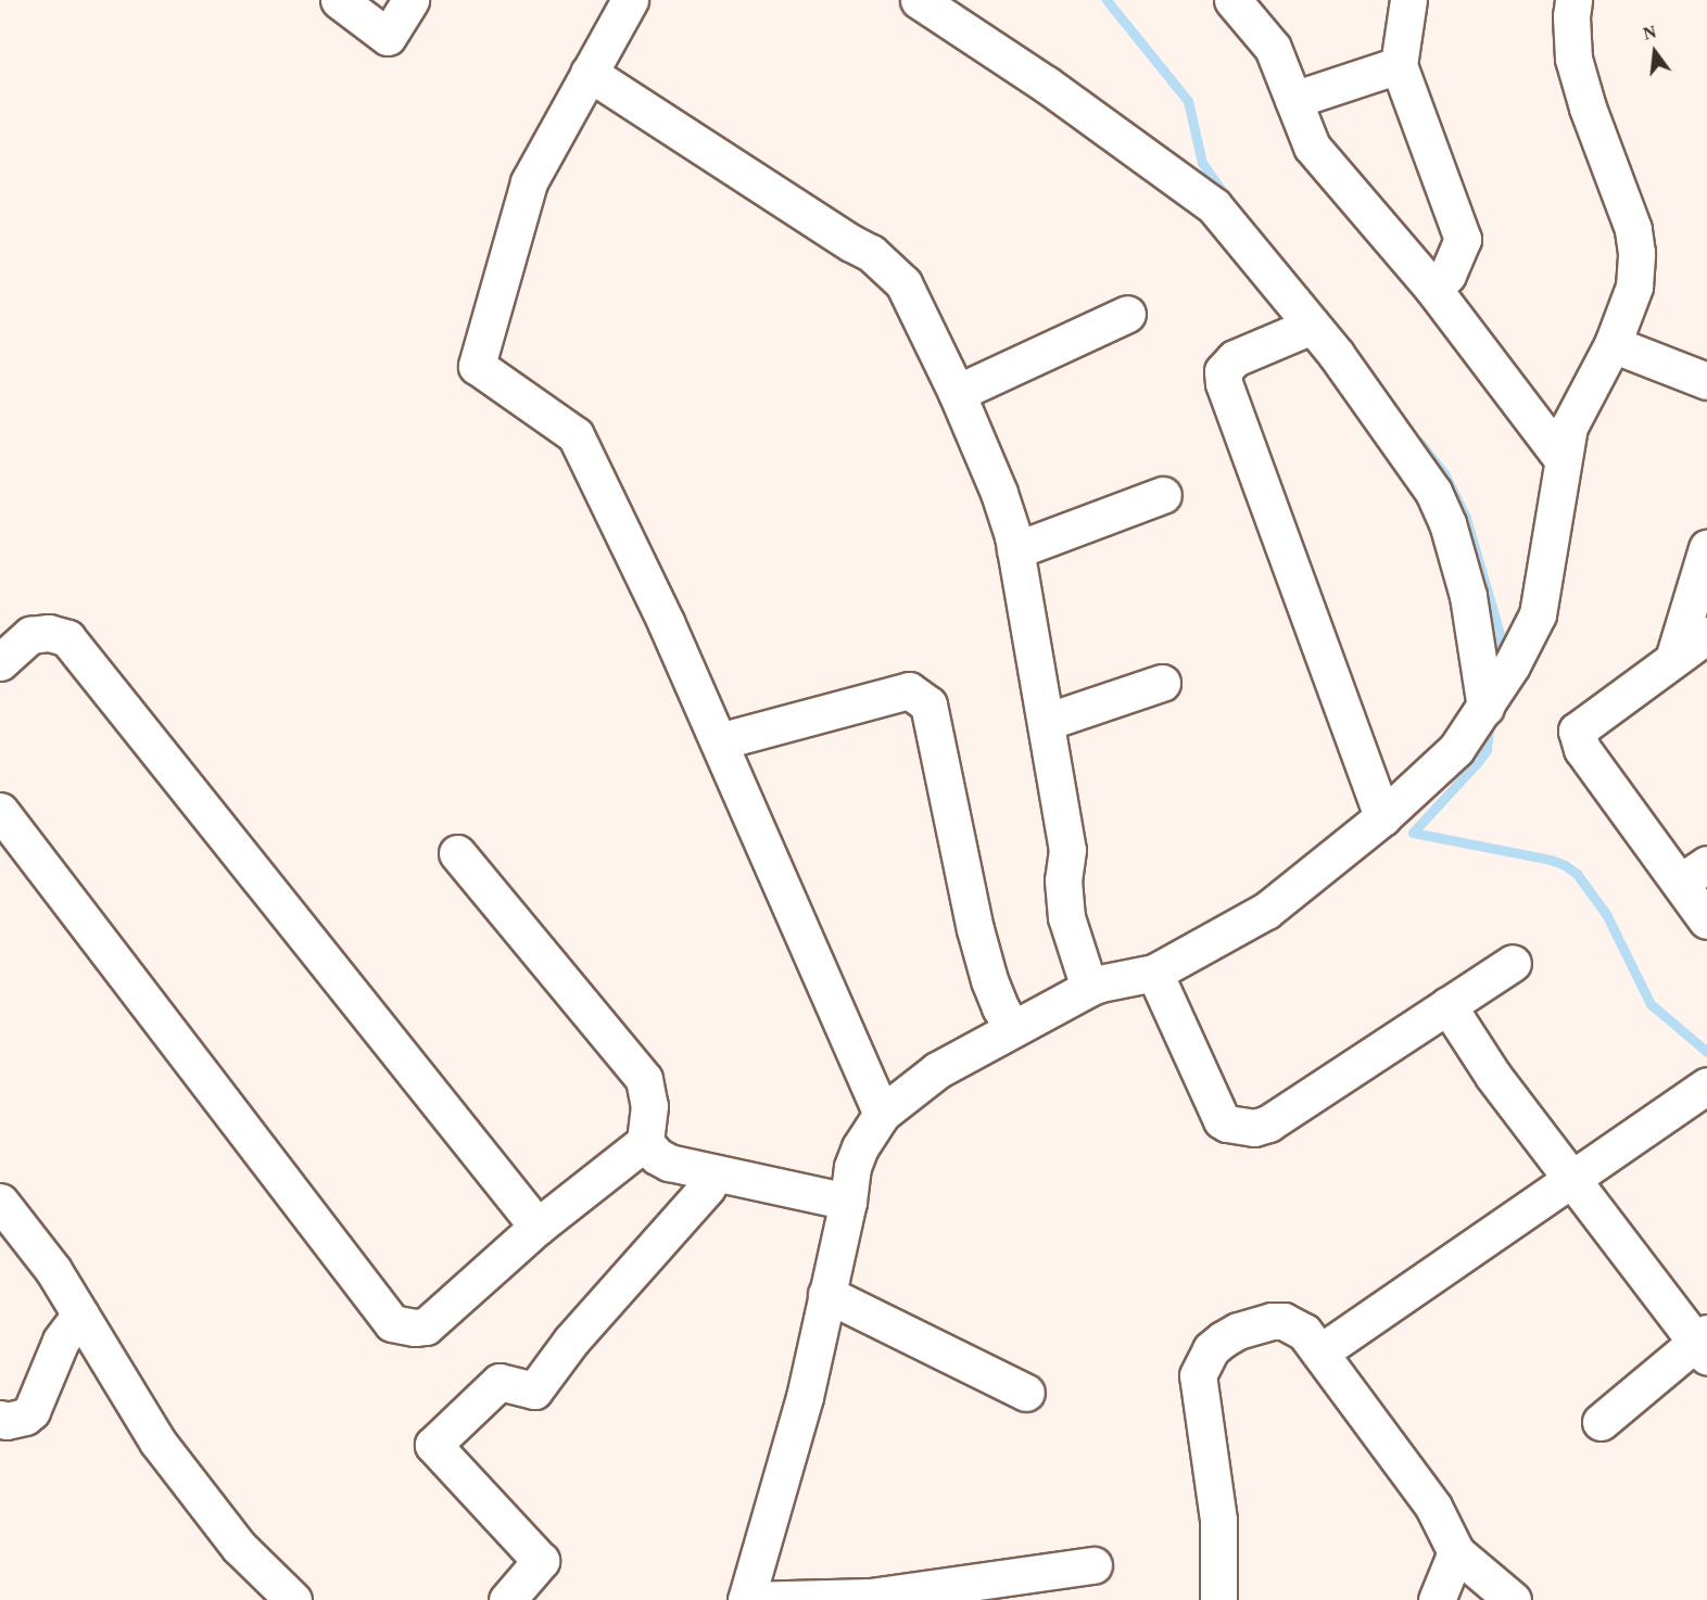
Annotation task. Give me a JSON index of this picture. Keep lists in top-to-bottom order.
{
  "north": "top"
}
